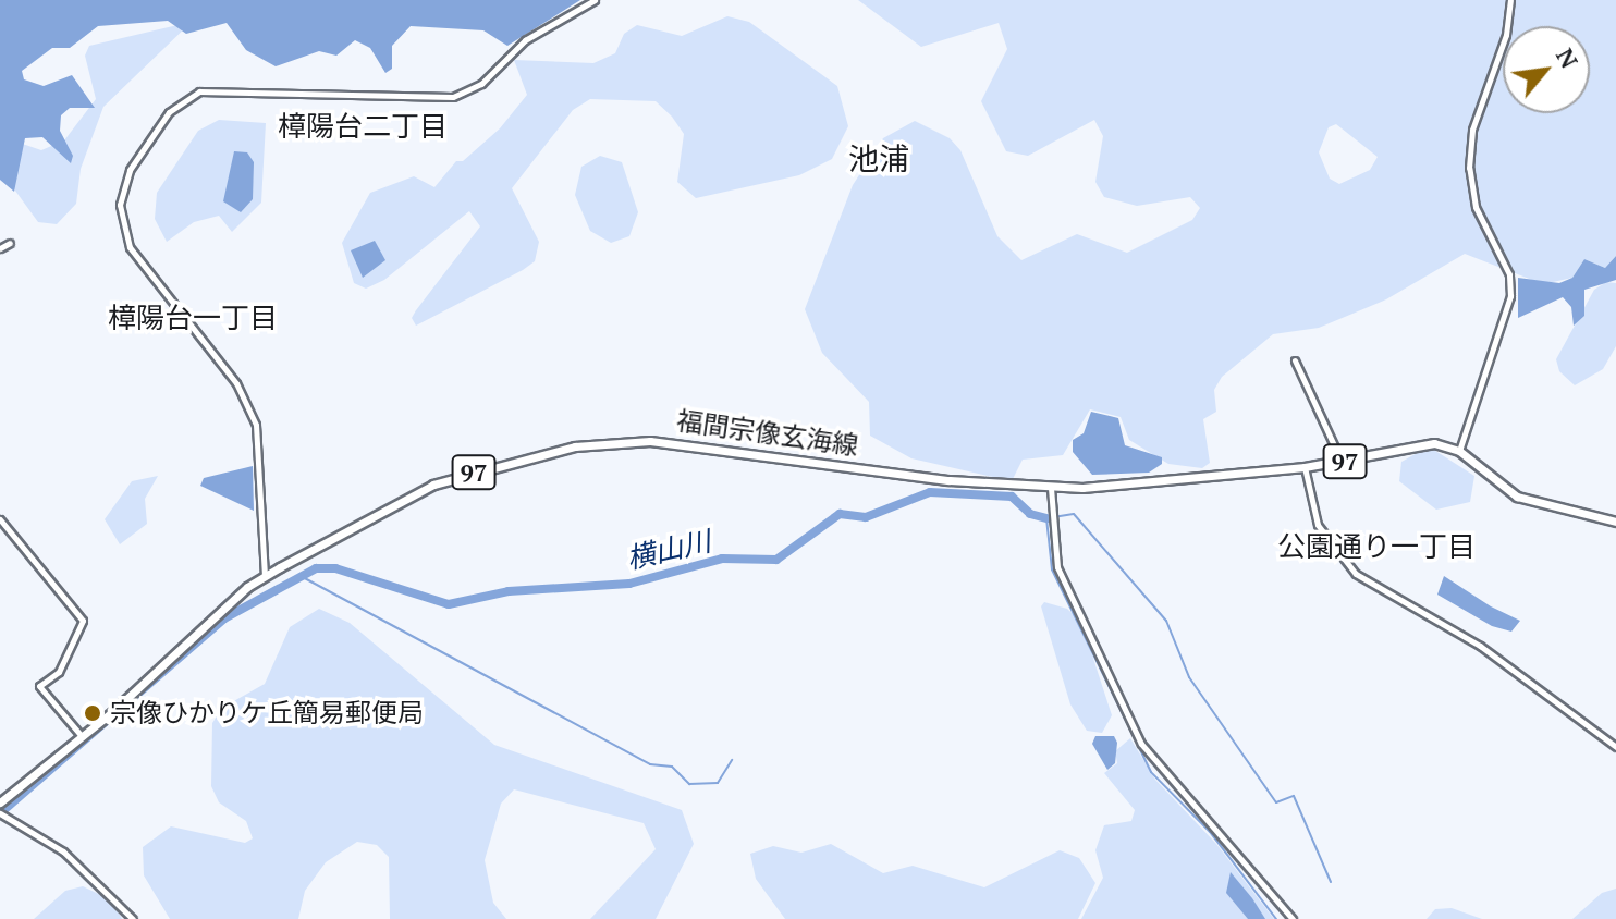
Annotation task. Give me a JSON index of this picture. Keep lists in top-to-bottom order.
{
  "streets": {
    "main road": ["福間宗像玄海線", "97"]
  },
  "districts": [
    "樟陽台二丁目",
    "池浦",
    "樟陽台一丁目",
    "公園通り一丁目"
  ],
  "water": ["横山川"],
  "places": ["宗像ひかりケ丘簡易郵便局"],
  "north": "top right"
}
